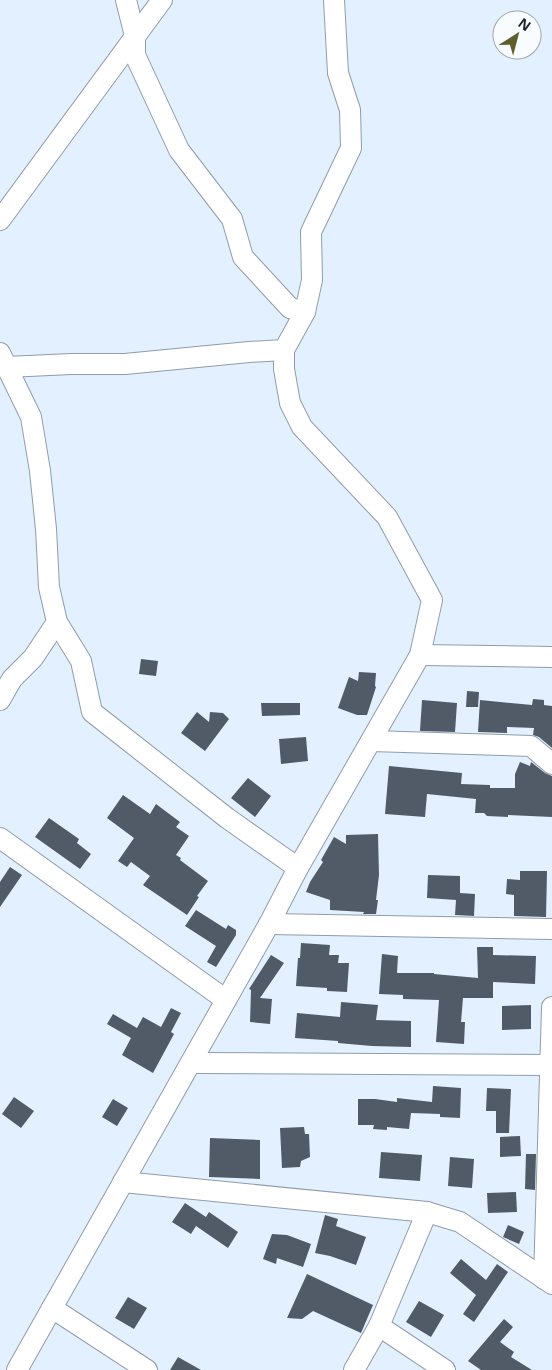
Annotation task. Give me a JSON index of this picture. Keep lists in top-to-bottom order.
{
  "north": "top right"
}
